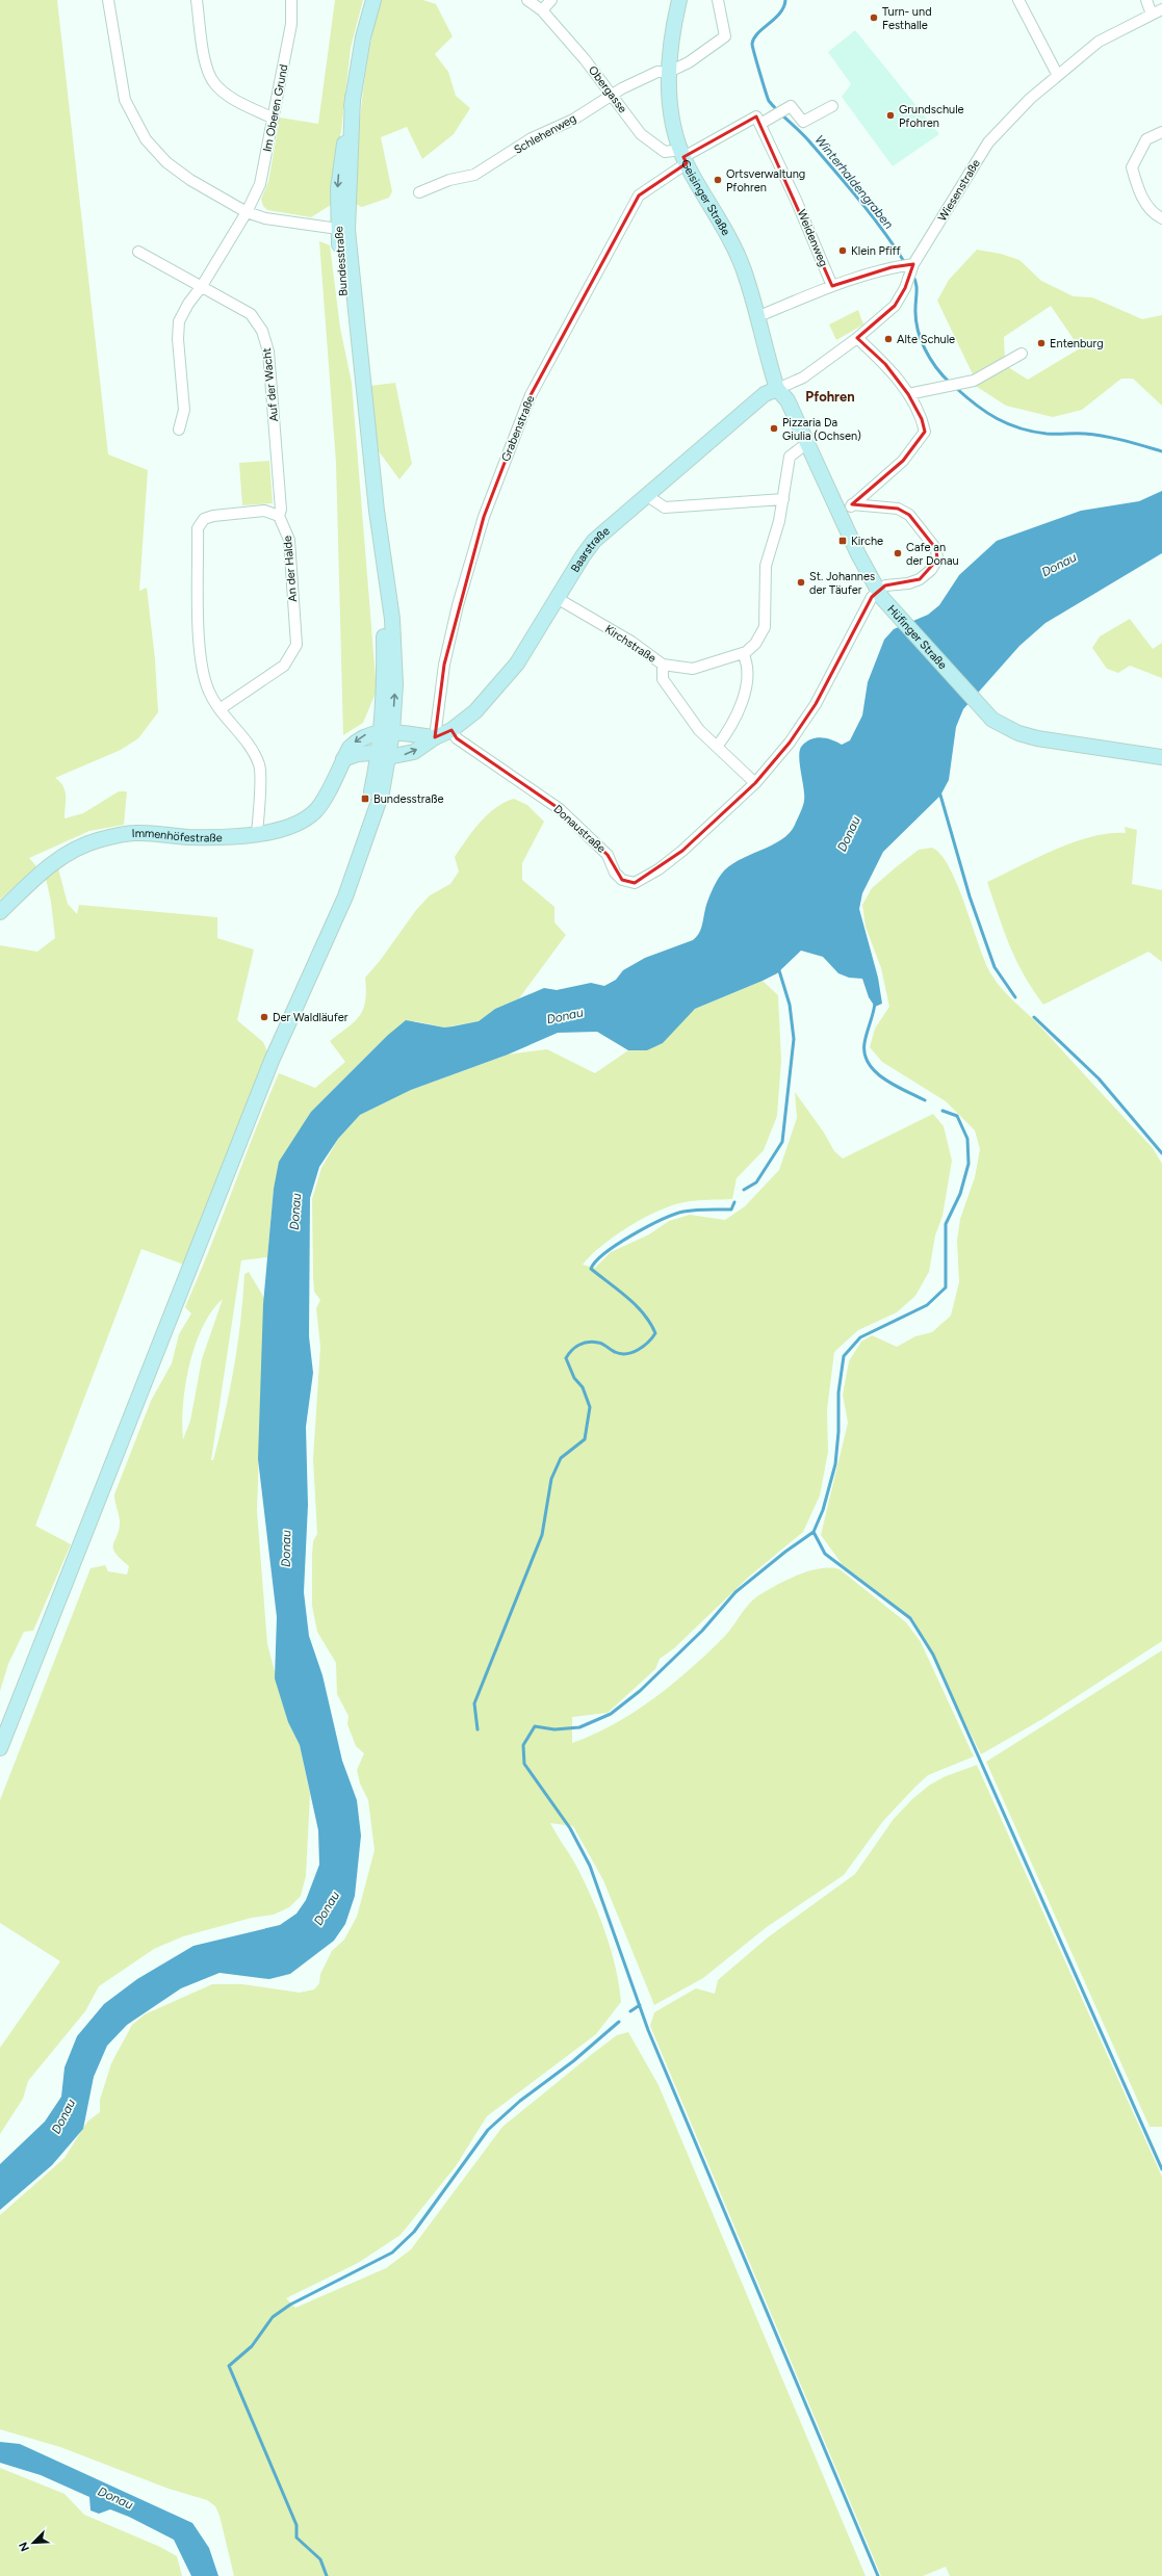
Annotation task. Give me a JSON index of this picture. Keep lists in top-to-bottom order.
{
  "streets": {
    "street": [
      "Obergasse",
      "Im Oberen Grund",
      "Schlehenweg",
      "Wiesenstraße",
      "Geisinger Straße",
      "Weidenweg",
      "Bundesstraße",
      "Auf der Wacht",
      "Grabenstraße",
      "Baarstraße",
      "An der Halde",
      "Hüfinger Straße",
      "Kirchstraße",
      "Donaustraße",
      "Immenhöfestraße"
    ]
  },
  "crossings": [
    ["Obergasse", "Schlehenweg"],
    ["Obergasse", "Geisinger Straße"],
    ["Obergasse", "Grabenstraße"],
    ["Schlehenweg", "Geisinger Straße"],
    ["Wiesenstraße", "Geisinger Straße"],
    ["Wiesenstraße", "Baarstraße"],
    ["Wiesenstraße", "Hüfinger Straße"],
    ["Geisinger Straße", "Grabenstraße"],
    ["Geisinger Straße", "Baarstraße"],
    ["Geisinger Straße", "Hüfinger Straße"],
    ["Bundesstraße", "Baarstraße"],
    ["Bundesstraße", "Immenhöfestraße"],
    ["Auf der Wacht", "An der Halde"],
    ["Grabenstraße", "Baarstraße"],
    ["Baarstraße", "Hüfinger Straße"],
    ["Baarstraße", "Kirchstraße"],
    ["Baarstraße", "Donaustraße"],
    ["Hüfinger Straße", "Kirchstraße"],
    ["Hüfinger Straße", "Donaustraße"]
  ],
  "districts": ["Pfohren"],
  "water": ["Winterhaldengraben", "Donau"],
  "places": {
    "other": [
      "Turn- und Festhalle",
      "Grundschule Pfohren",
      "Ortsverwaltung Pfohren",
      "Klein Pfiff",
      "Alte Schule",
      "Entenburg",
      "Pizzaria Da Giulia (Ochsen)",
      "Cafe an der Donau",
      "St. Johannes der Täufer",
      "Der Waldläufer"
    ],
    "transit": ["Kirche", "Bundesstraße"]
  },
  "north": "bottom left"
}
